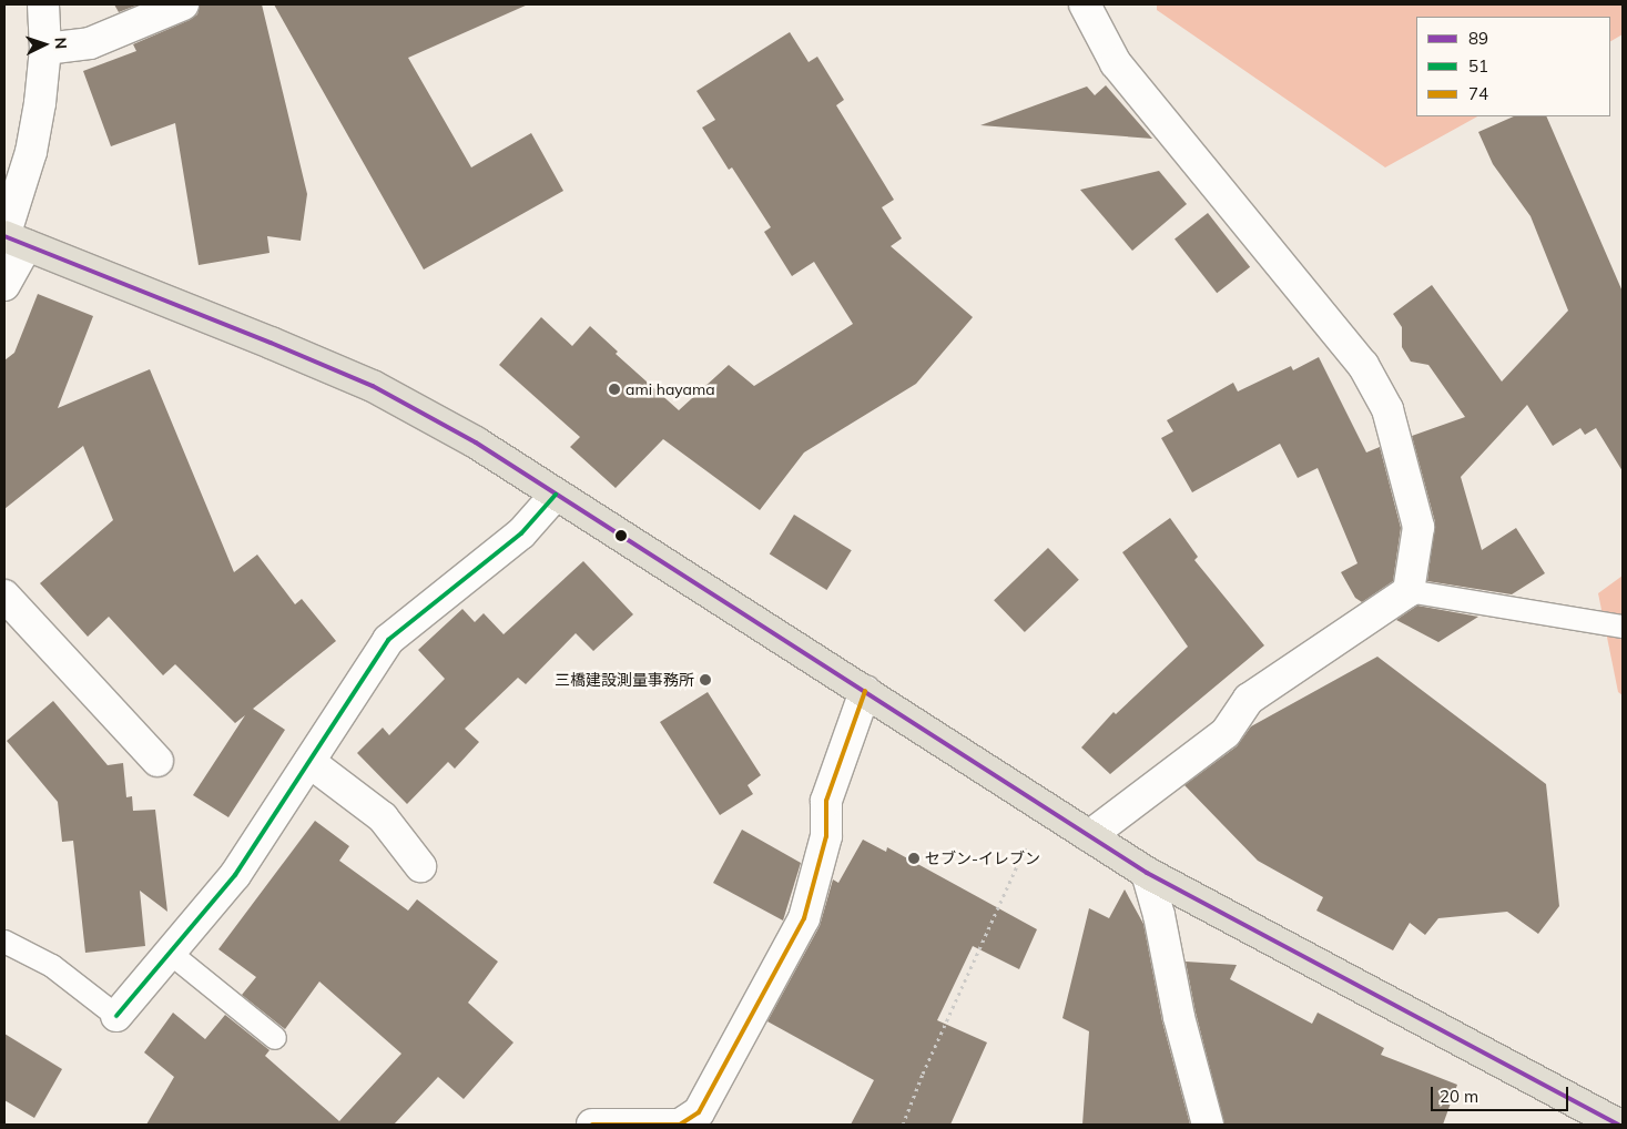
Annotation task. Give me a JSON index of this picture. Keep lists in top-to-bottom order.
{
  "places": ["ami hayama", "三橋建設測量事務所", "セブン-イレブン"],
  "lines": ["transit line 89", "transit line 51", "transit line 74"],
  "legend": ["89", "51", "74"],
  "scale_bar": "20 m",
  "north": "right"
}
